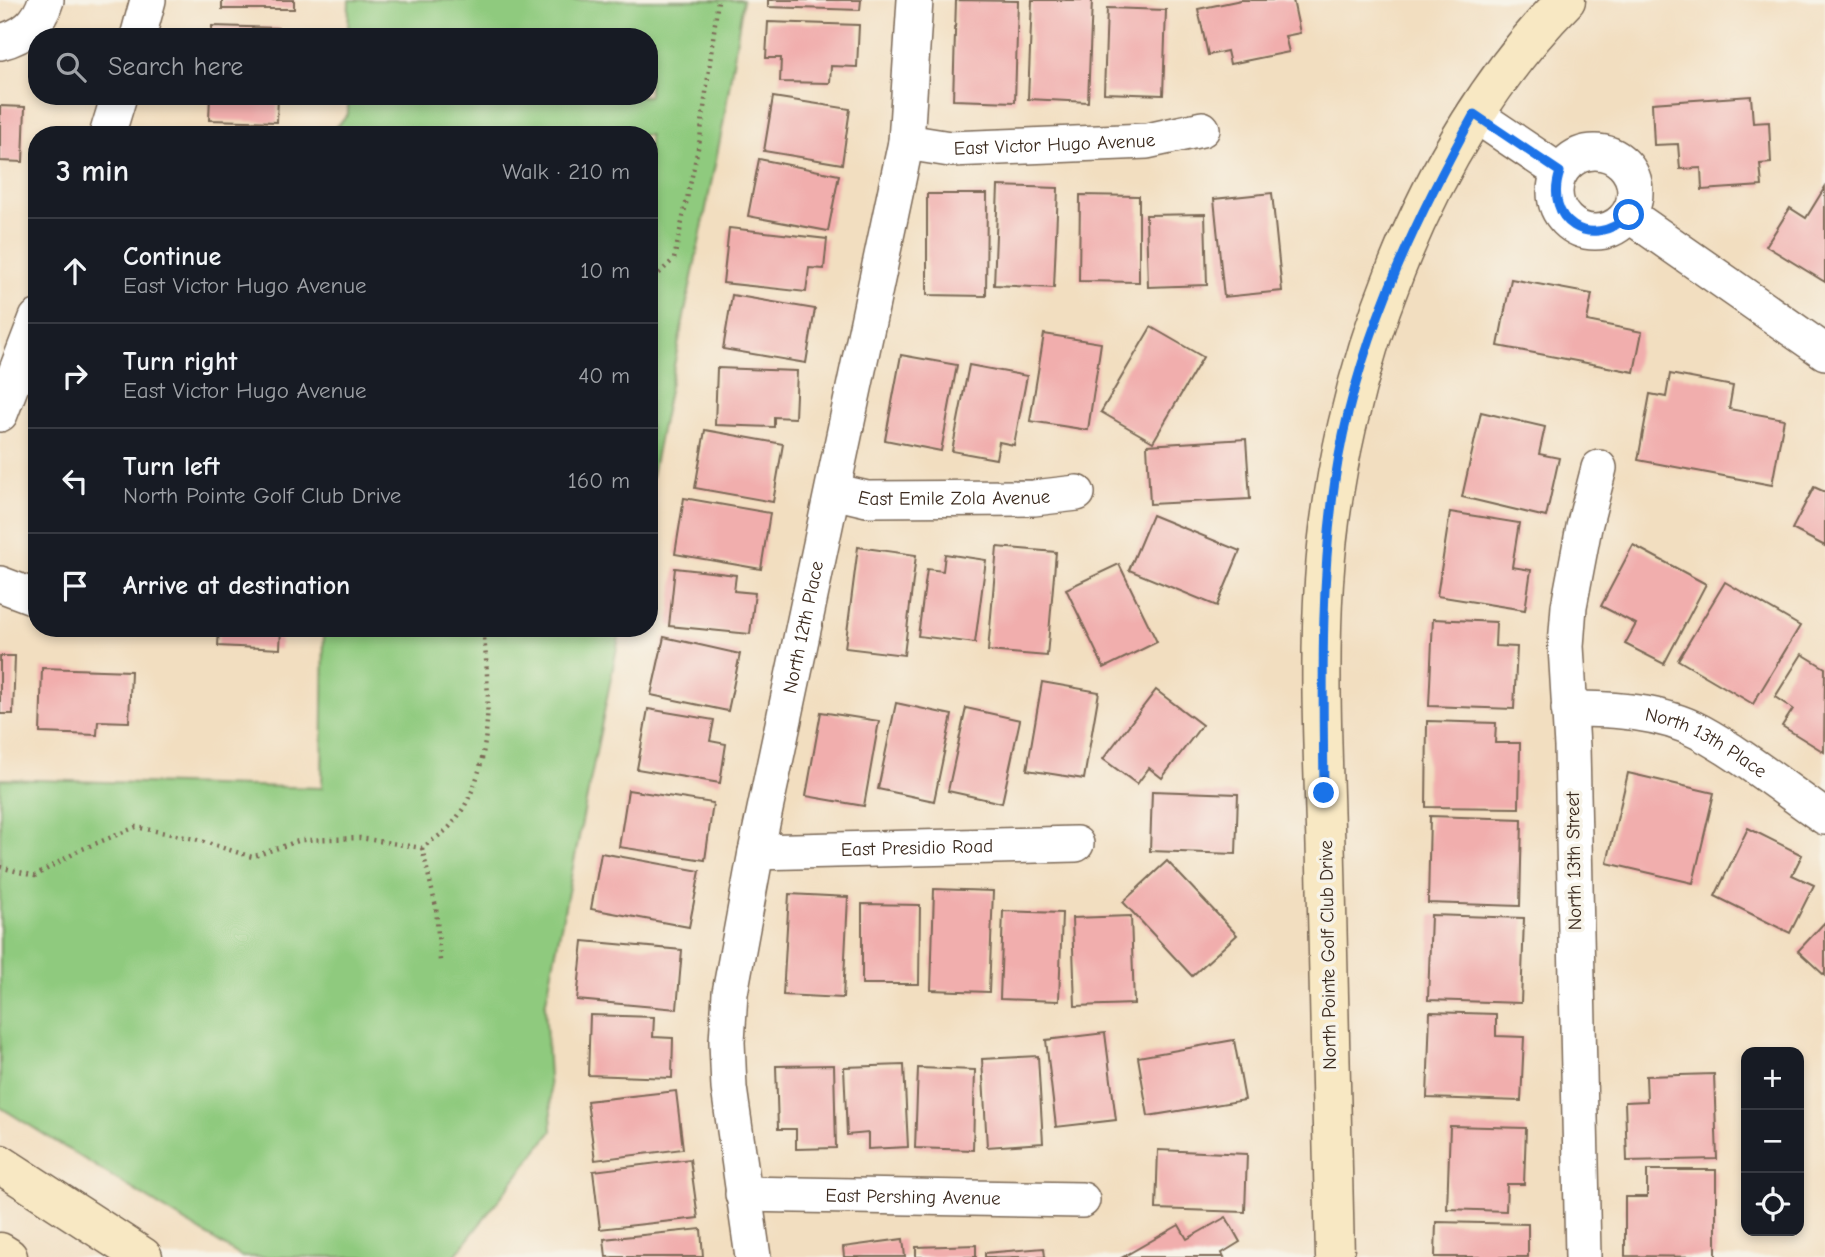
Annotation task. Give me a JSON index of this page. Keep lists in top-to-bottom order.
{
  "streets": {
    "street": [
      "East Victor Hugo Avenue",
      "East Emile Zola Avenue",
      "North 12th Place",
      "North 13th Place",
      "East Presidio Road",
      "North 13th Street",
      "North Pointe Golf Club Drive",
      "East Pershing Avenue"
    ]
  },
  "crossings": [
    ["East Victor Hugo Avenue", "North 12th Place"],
    ["East Emile Zola Avenue", "North 12th Place"],
    ["North 12th Place", "East Presidio Road"],
    ["North 12th Place", "East Pershing Avenue"],
    ["North 13th Place", "North 13th Street"]
  ],
  "page": {
    "search": "Search here",
    "heading": ["3 min", "Walk · 210 m"],
    "list": [
      ["Continue", "East Victor Hugo Avenue", "10 m"],
      ["Turn right", "East Victor Hugo Avenue", "40 m"],
      ["Turn left", "North Pointe Golf Club Drive", "160 m"],
      "Arrive at destination"
    ],
    "map_buttons": ["+", "−"]
  }
}
